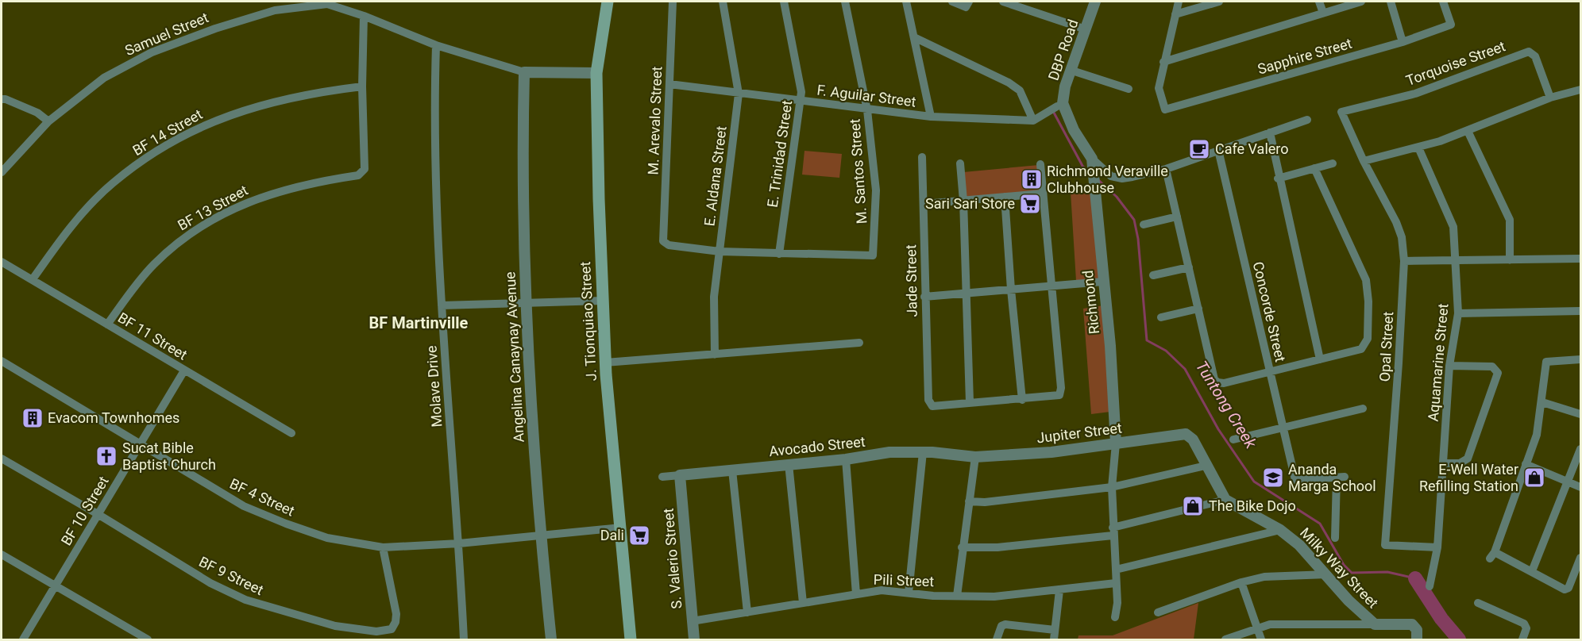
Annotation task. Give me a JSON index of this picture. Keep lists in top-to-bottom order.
{
  "streets": {
    "main road": ["J. Tionquiao Street"],
    "street": [
      "Samuel Street",
      "DBP Road",
      "Sapphire Street",
      "Torquoise Street",
      "F. Aguilar Street",
      "M. Arevalo Street",
      "BF 14 Street",
      "E. Trinidad Street",
      "M. Santos Street",
      "E. Aldana Street",
      "BF 13 Street",
      "Jade Street",
      "Richmond",
      "Concorde Street",
      "BF 11 Street",
      "Opal Street",
      "Angelina Canaynay Avenue",
      "Aquamarine Street",
      "Molave Drive",
      "Jupiter Street",
      "Avocado Street",
      "BF 4 Street",
      "BF 10 Street",
      "S. Valerio Street",
      "Milky Way Street",
      "BF 9 Street",
      "Pili Street"
    ]
  },
  "crossings": [
    ["Samuel Street", "J. Tionquiao Street"],
    ["Samuel Street", "Angelina Canaynay Avenue"],
    ["Samuel Street", "Molave Drive"],
    ["DBP Road", "Richmond"],
    ["Torquoise Street", "Opal Street"],
    ["F. Aguilar Street", "M. Arevalo Street"],
    ["F. Aguilar Street", "E. Trinidad Street"],
    ["F. Aguilar Street", "M. Santos Street"],
    ["F. Aguilar Street", "E. Aldana Street"],
    ["M. Arevalo Street", "E. Aldana Street"],
    ["BF 14 Street", "BF 13 Street"],
    ["BF 14 Street", "BF 11 Street"],
    ["E. Trinidad Street", "M. Santos Street"],
    ["BF 13 Street", "BF 11 Street"],
    ["Richmond", "Jupiter Street"],
    ["J. Tionquiao Street", "BF 4 Street"],
    ["BF 11 Street", "BF 10 Street"],
    ["Opal Street", "Aquamarine Street"],
    ["Angelina Canaynay Avenue", "BF 4 Street"],
    ["Molave Drive", "BF 4 Street"],
    ["Jupiter Street", "Avocado Street"],
    ["Avocado Street", "S. Valerio Street"],
    ["BF 4 Street", "BF 10 Street"],
    ["BF 4 Street", "BF 9 Street"],
    ["BF 10 Street", "BF 9 Street"],
    ["S. Valerio Street", "Pili Street"]
  ],
  "districts": ["BF Martinville"],
  "water": ["Tuntong Creek"],
  "places": {
    "cafe": ["Cafe Valero"],
    "building": ["Richmond Veraville Clubhouse", "Evacom Townhomes"],
    "supermarket": ["Sari Sari Store", "Dali"],
    "church": ["Sucat Bible Baptist Church"],
    "school or university": ["Ananda Marga School"],
    "shop": ["E-Well Water Refilling Station", "The Bike Dojo"]
  }
}
